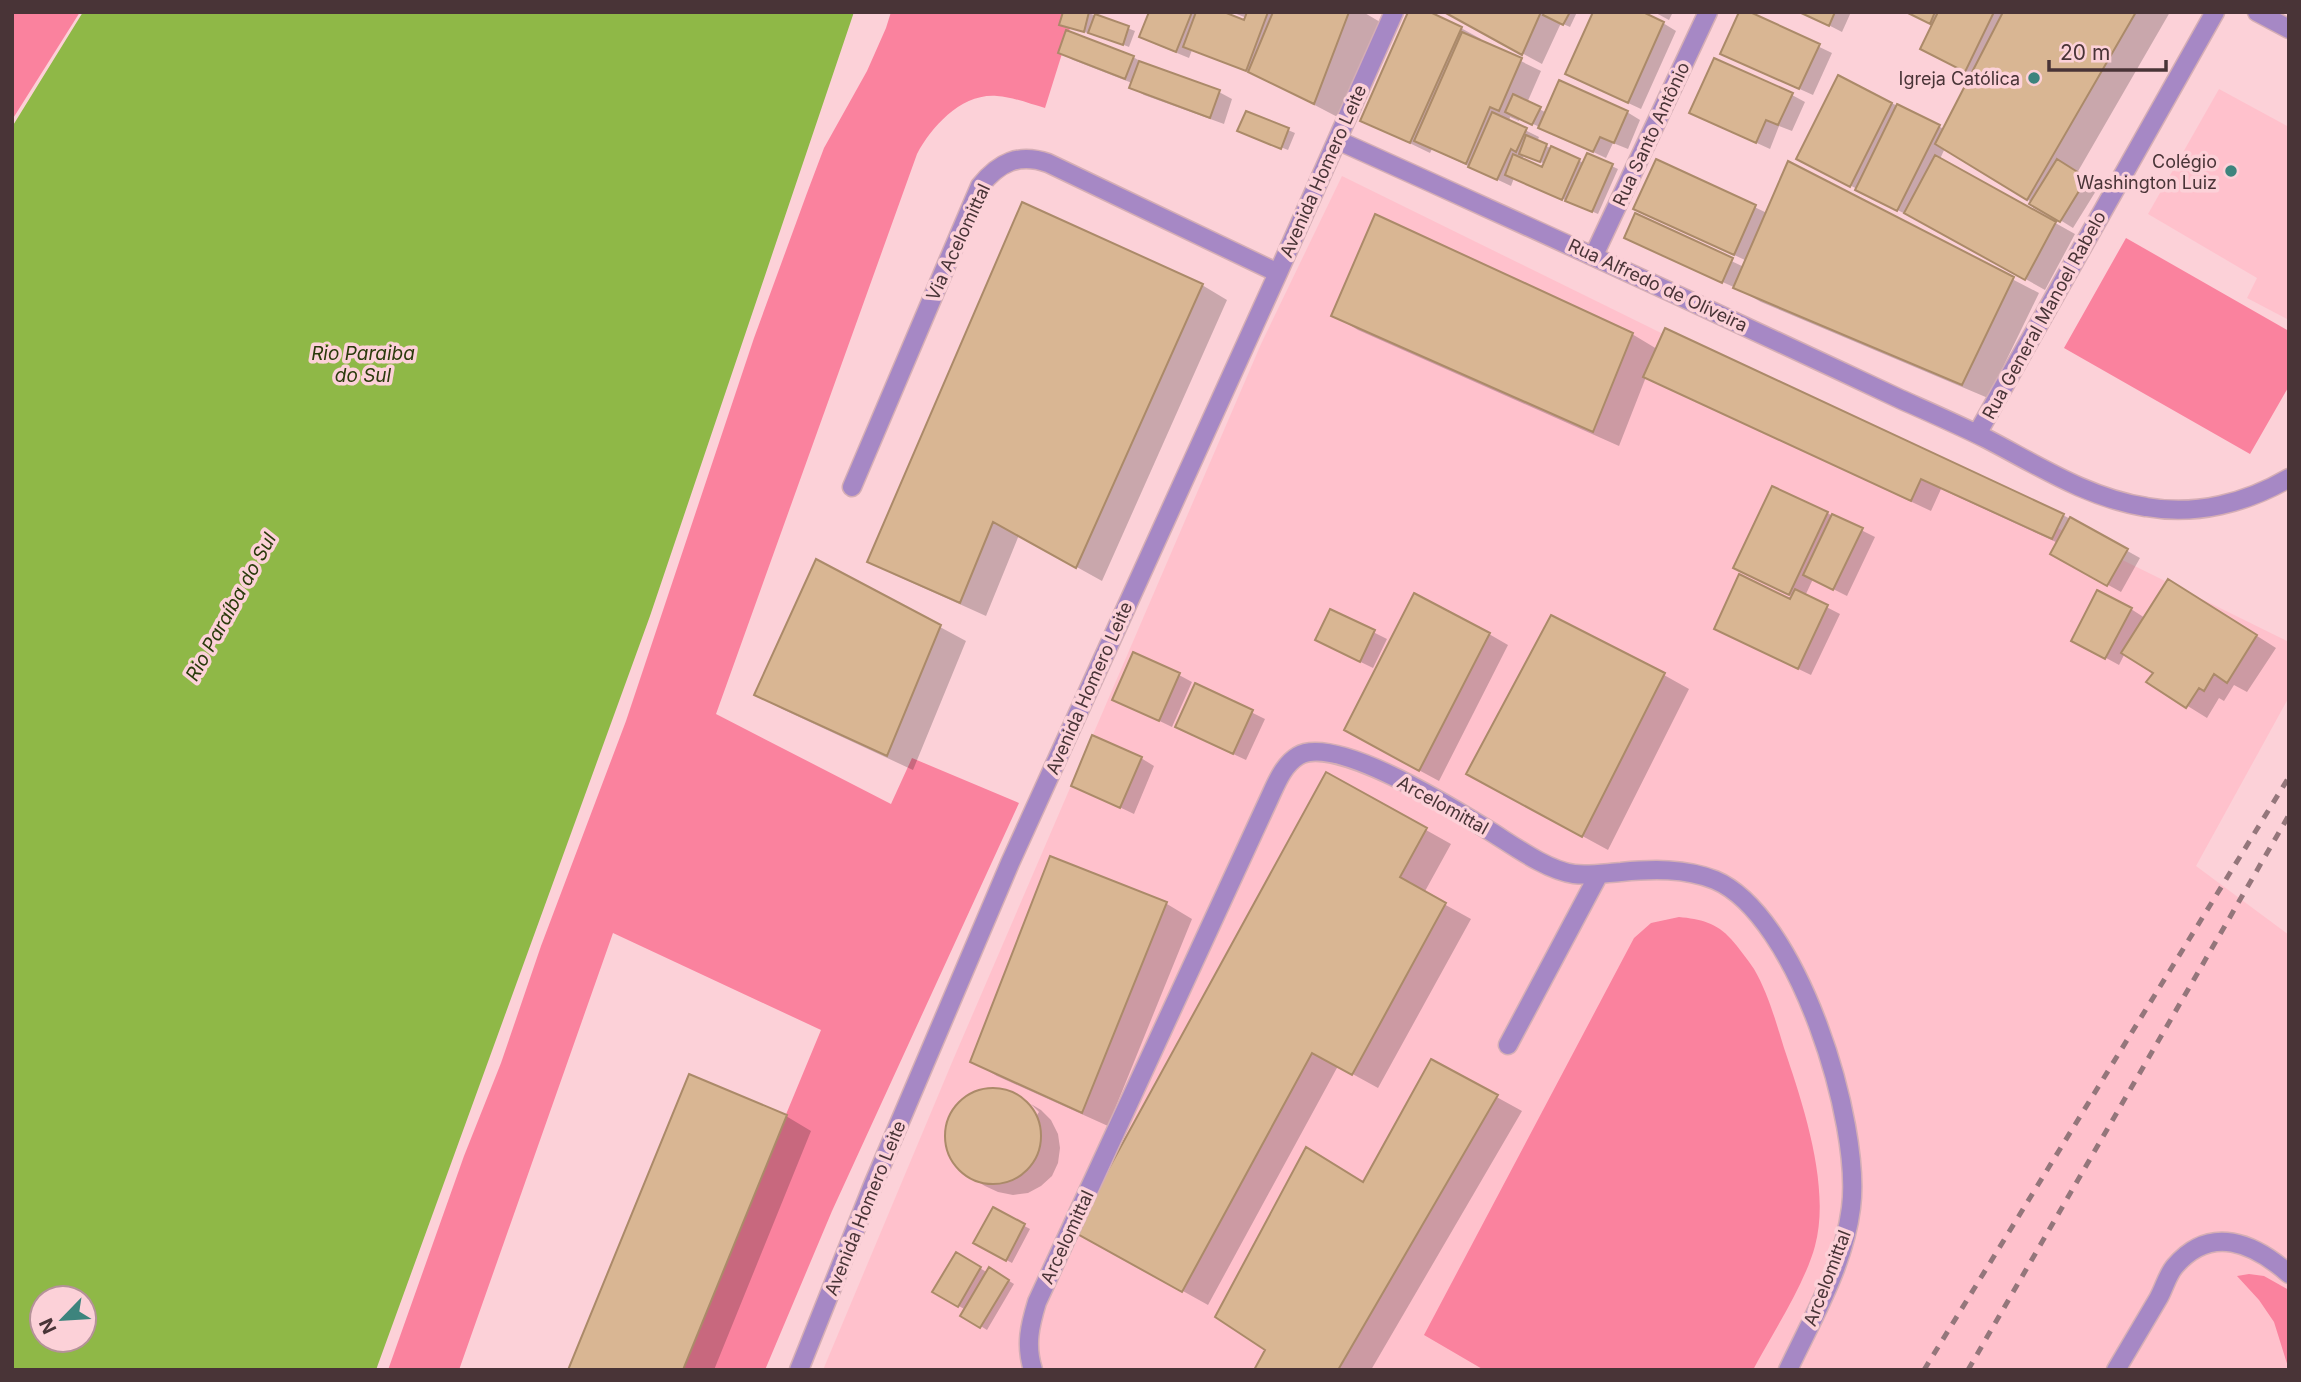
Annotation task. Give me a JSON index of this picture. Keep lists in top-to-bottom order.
{
  "streets": {
    "street": [
      "Rua Santo Antônio",
      "Avenida Homero Leite",
      "Via Acelomittal",
      "Rua Alfredo de Oliveira",
      "Rua General Manoel Rabelo",
      "Arcelomittal"
    ]
  },
  "crossings": [
    ["Rua Santo Antônio", "Rua Alfredo de Oliveira"],
    ["Avenida Homero Leite", "Via Acelomittal"],
    ["Avenida Homero Leite", "Rua Alfredo de Oliveira"],
    ["Rua Alfredo de Oliveira", "Rua General Manoel Rabelo"]
  ],
  "water": ["Rio Paraiba do Sul", "Rio Paraíba do Sul"],
  "places": ["Igreja Católica", "Colégio Washington Luiz"],
  "scale_bar": "20 m",
  "north": "bottom left"
}
